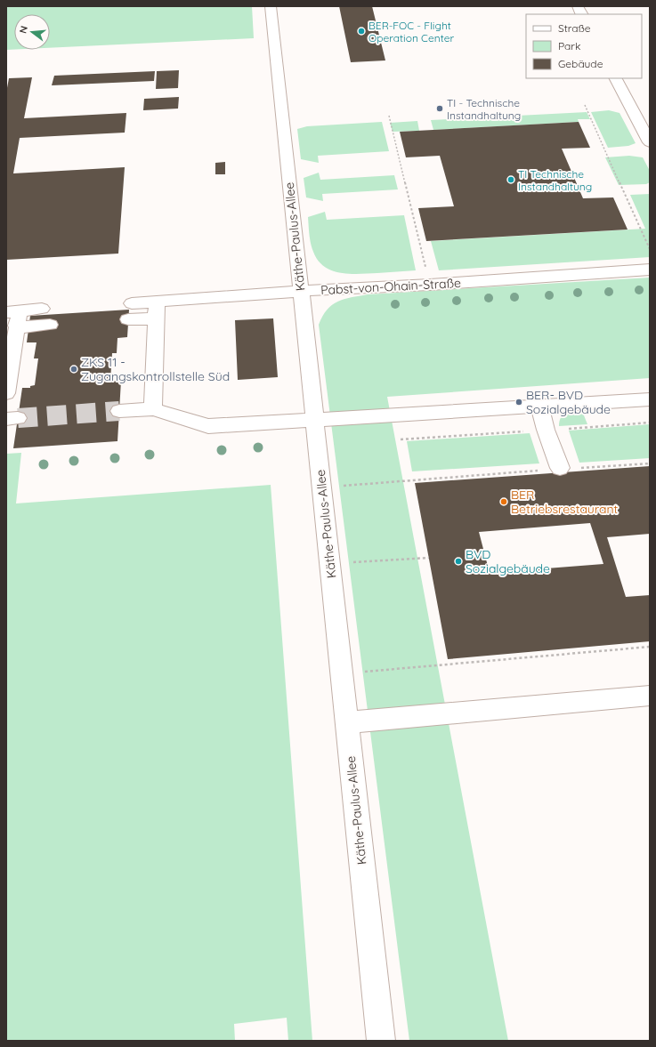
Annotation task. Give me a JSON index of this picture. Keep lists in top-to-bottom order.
{
  "streets": {
    "lane": ["Käthe-Paulus-Allee", "Pabst-von-Ohain-Straße"]
  },
  "crossings": [
    ["Käthe-Paulus-Allee", "Pabst-von-Ohain-Straße"]
  ],
  "places": [
    "BER-FOC - Flight Operation Center",
    "TI - Technische Instandhaltung",
    "TI Technische Instandhaltung",
    "ZKS 11 - Zugangskontrollstelle Süd",
    "BER- BVD Sozialgebäude",
    "BER Betriebsrestaurant",
    "BVD Sozialgebäude"
  ],
  "legend": ["Straße", "Park", "Gebäude"],
  "north": "left"
}
